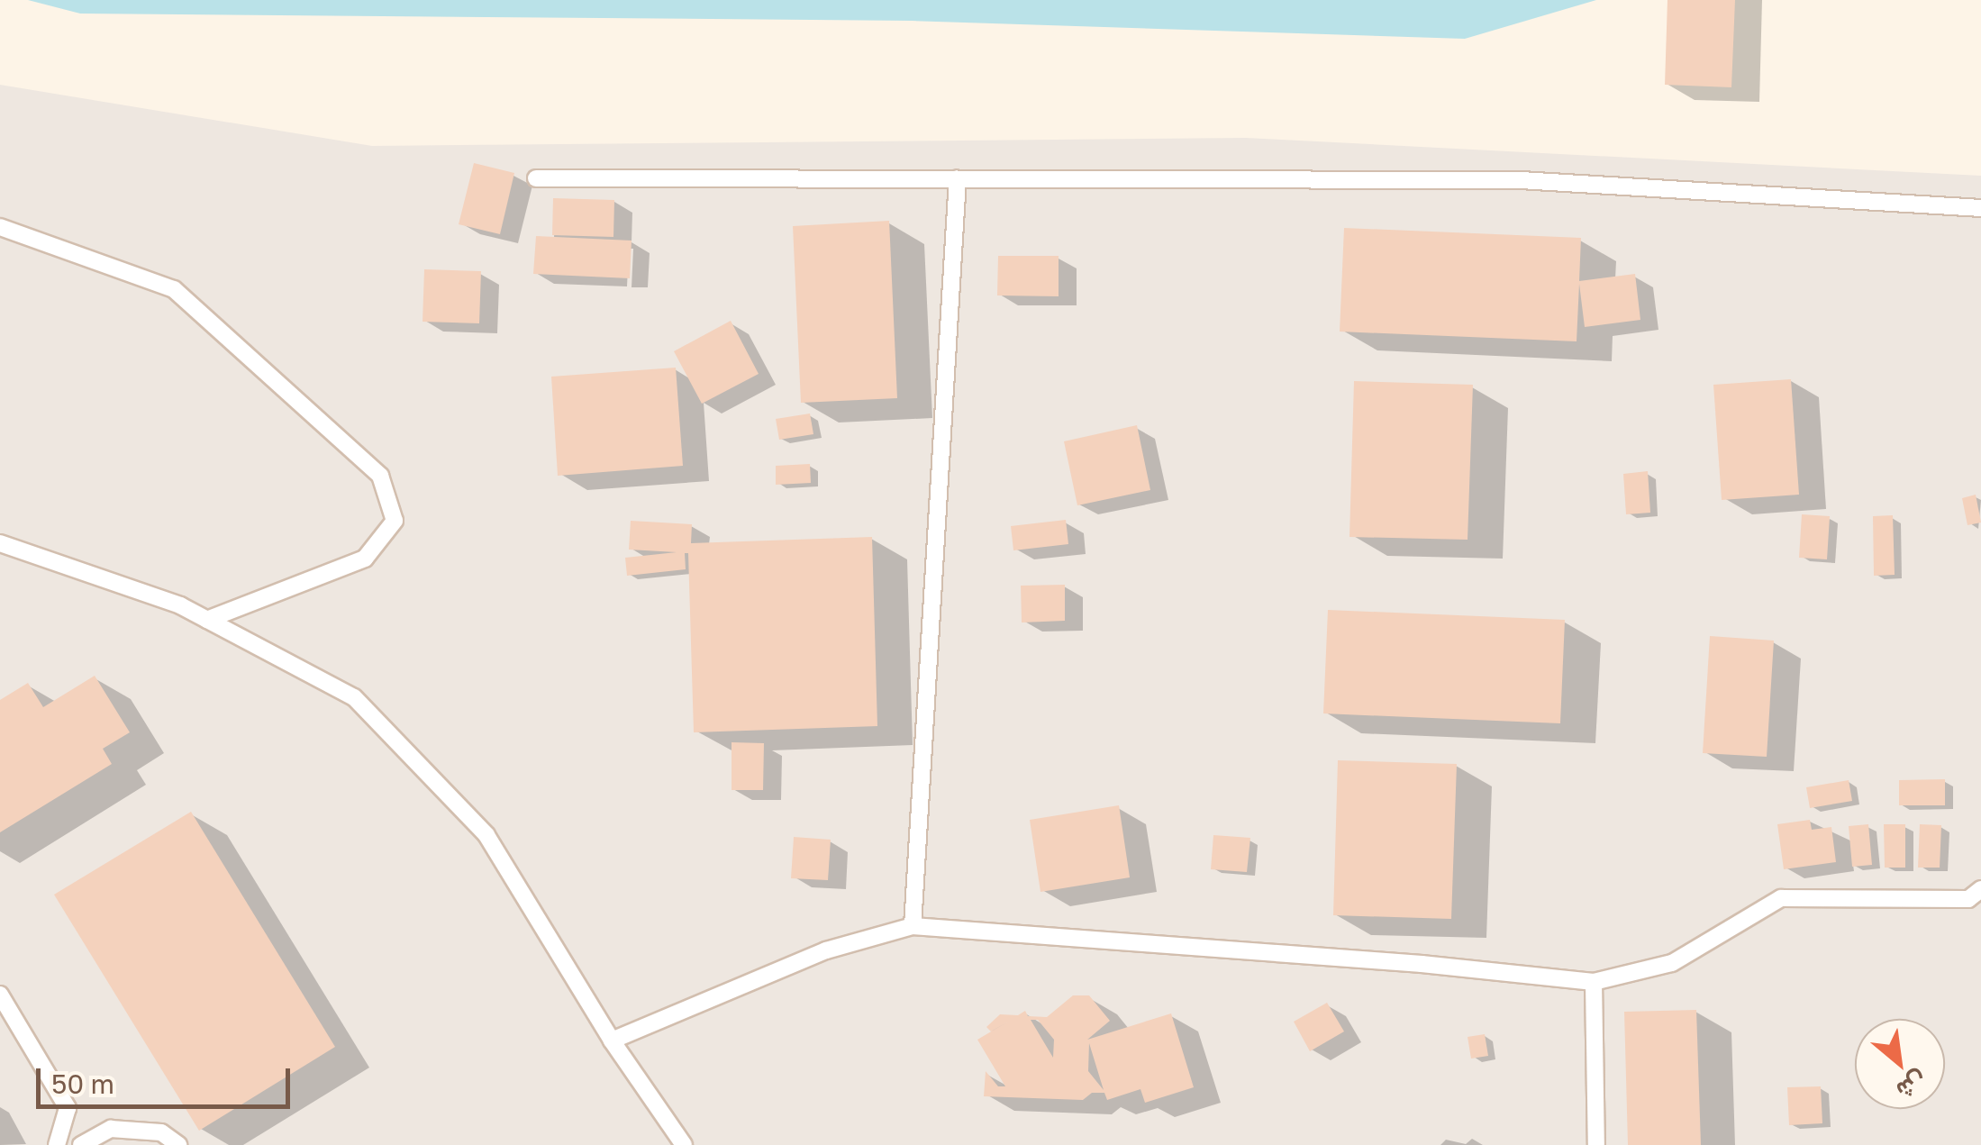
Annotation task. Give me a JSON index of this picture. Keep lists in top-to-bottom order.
{
  "scale_bar": "50 m",
  "north": "bottom right"
}
